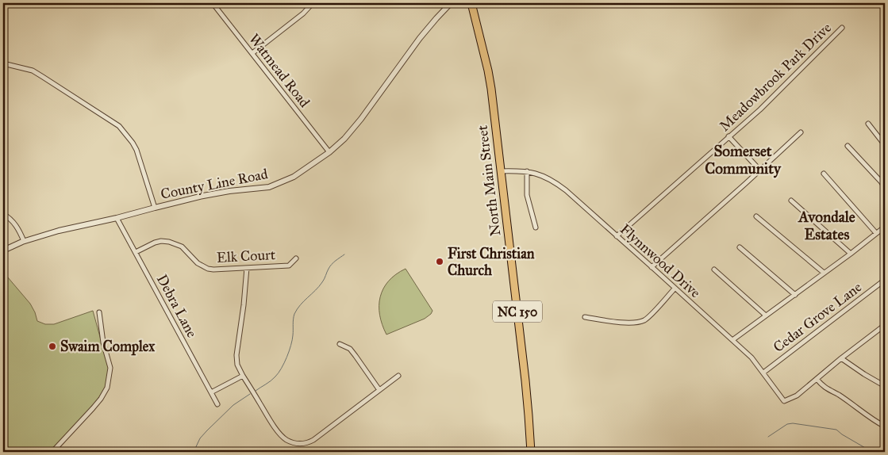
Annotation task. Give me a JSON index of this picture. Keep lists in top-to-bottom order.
{
  "streets": {
    "main road": ["North Main Street", "NC 150"],
    "street": [
      "Watmead Road",
      "Meadowbrook Park Drive",
      "County Line Road",
      "Elk Court",
      "Flynnwood Drive",
      "Debra Lane",
      "Cedar Grove Lane"
    ]
  },
  "crossings": [
    ["Watmead Road", "County Line Road"],
    ["Meadowbrook Park Drive", "Flynnwood Drive"],
    ["North Main Street", "Flynnwood Drive"],
    ["County Line Road", "Debra Lane"],
    ["Elk Court", "Debra Lane"],
    ["Flynnwood Drive", "Cedar Grove Lane"]
  ],
  "districts": ["Somerset Community", "Avondale Estates"],
  "places": ["First Christian Church", "Swaim Complex"]
}
